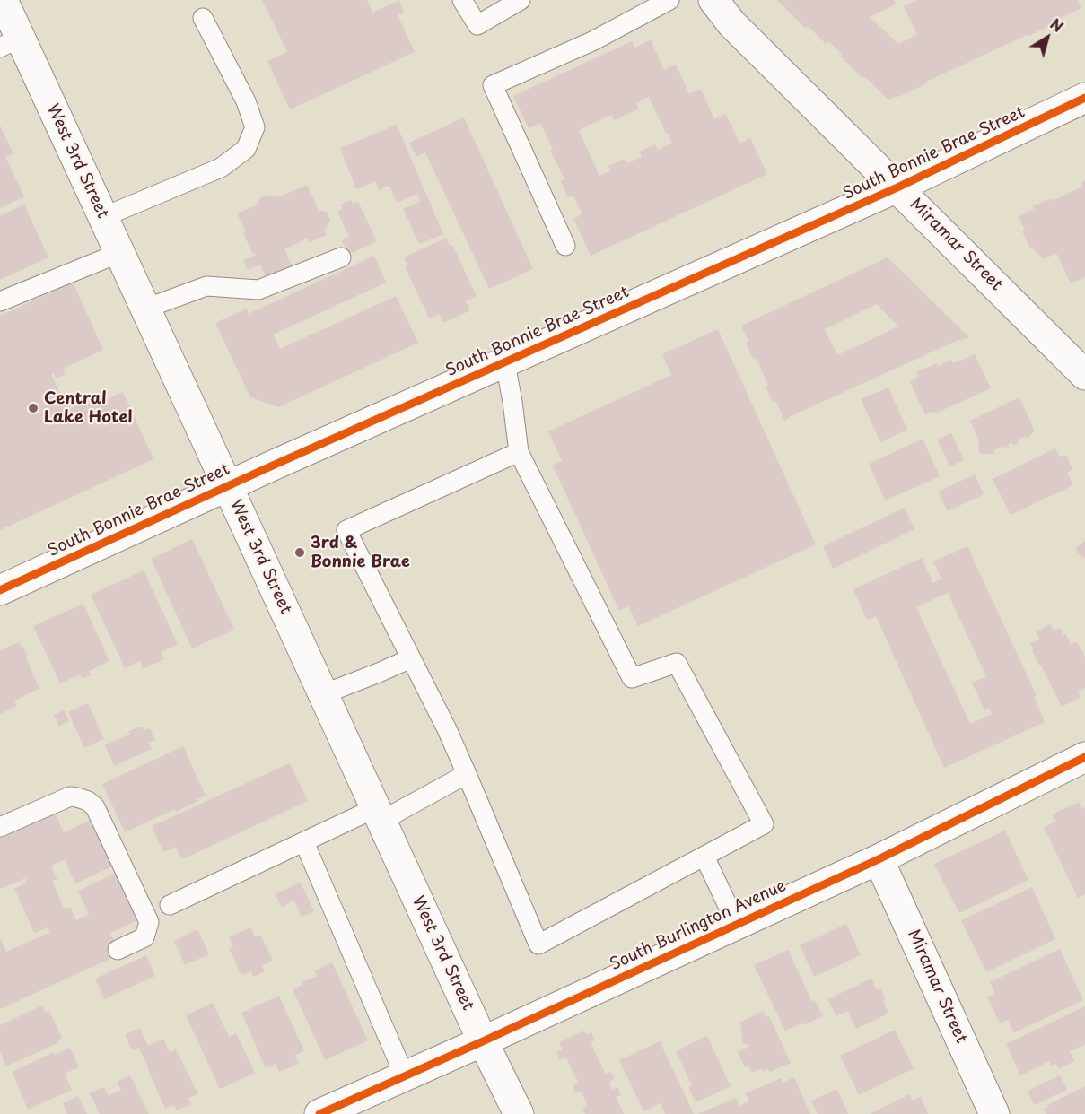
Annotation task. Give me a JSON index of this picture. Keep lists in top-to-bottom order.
{
  "streets": {
    "street": [
      "South Bonnie Brae Street",
      "West 3rd Street",
      "Miramar Street",
      "South Burlington Avenue"
    ]
  },
  "crossings": [
    ["South Bonnie Brae Street", "West 3rd Street"],
    ["South Bonnie Brae Street", "Miramar Street"],
    ["West 3rd Street", "South Burlington Avenue"],
    ["Miramar Street", "South Burlington Avenue"]
  ],
  "places": ["Central Lake Hotel", "3rd & Bonnie Brae"],
  "north": "top right"
}
